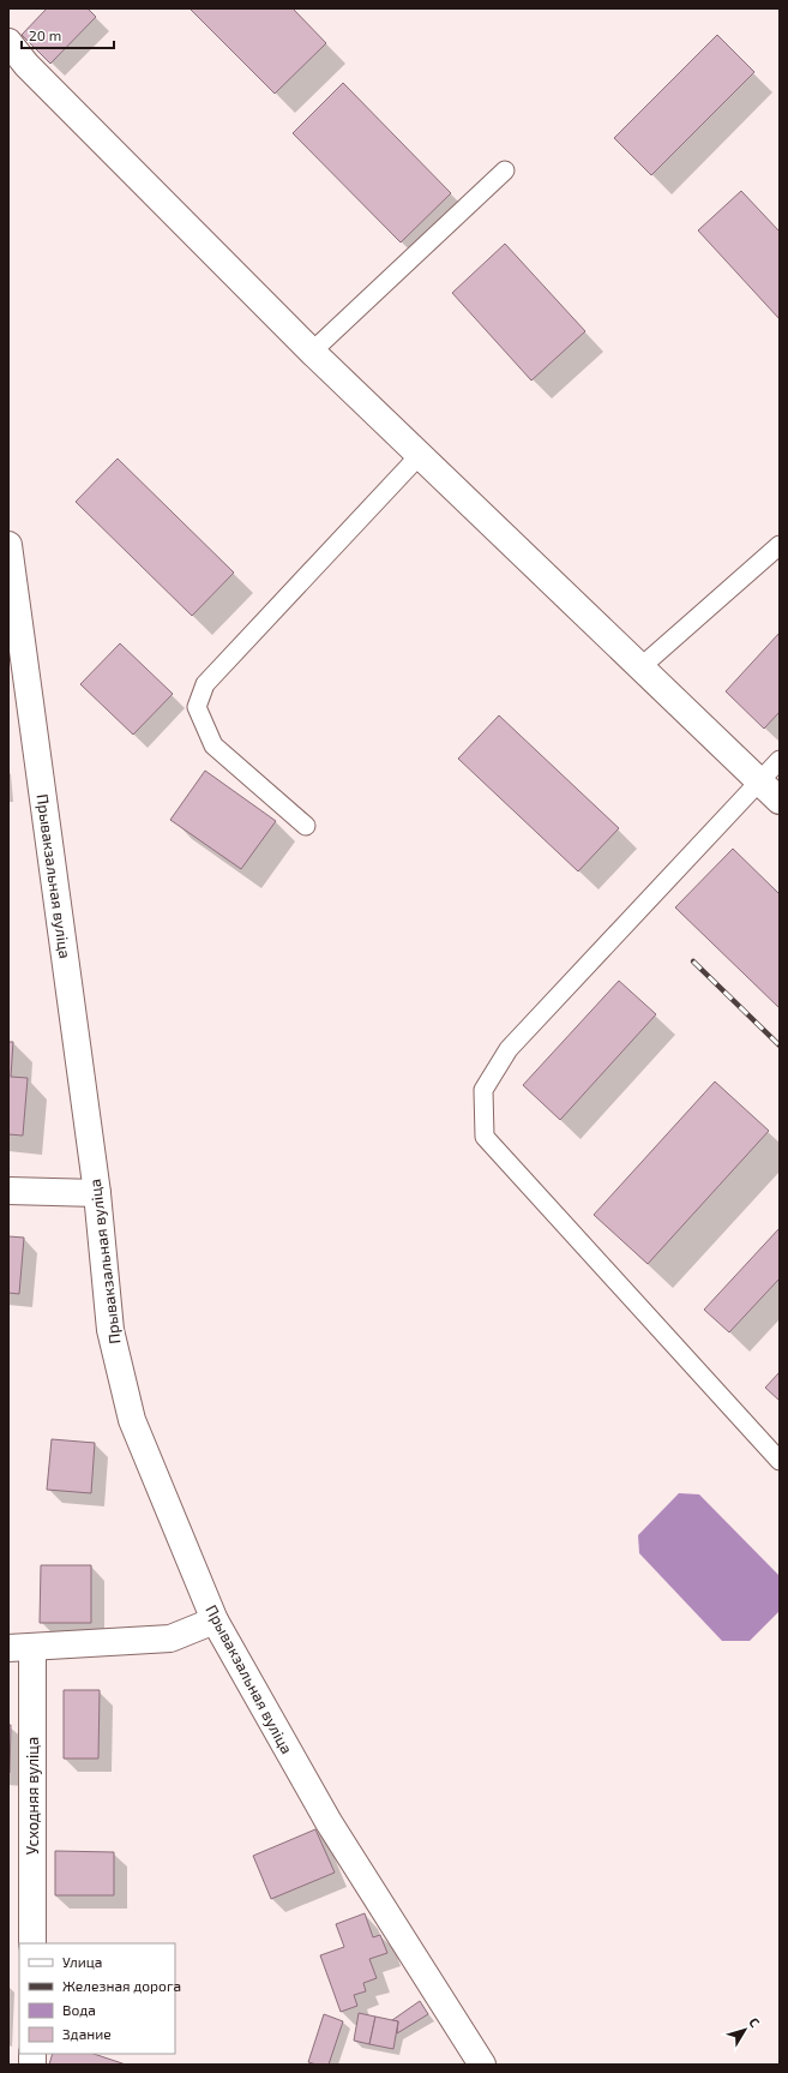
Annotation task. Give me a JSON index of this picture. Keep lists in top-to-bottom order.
{
  "streets": {
    "street": ["Прывакзальная вуліца", "Усходняя вуліца"]
  },
  "legend": [
    "Улица",
    "Железная дорога",
    "Вода",
    "Здание"
  ],
  "scale_bar": "20 m",
  "north": "top right"
}
